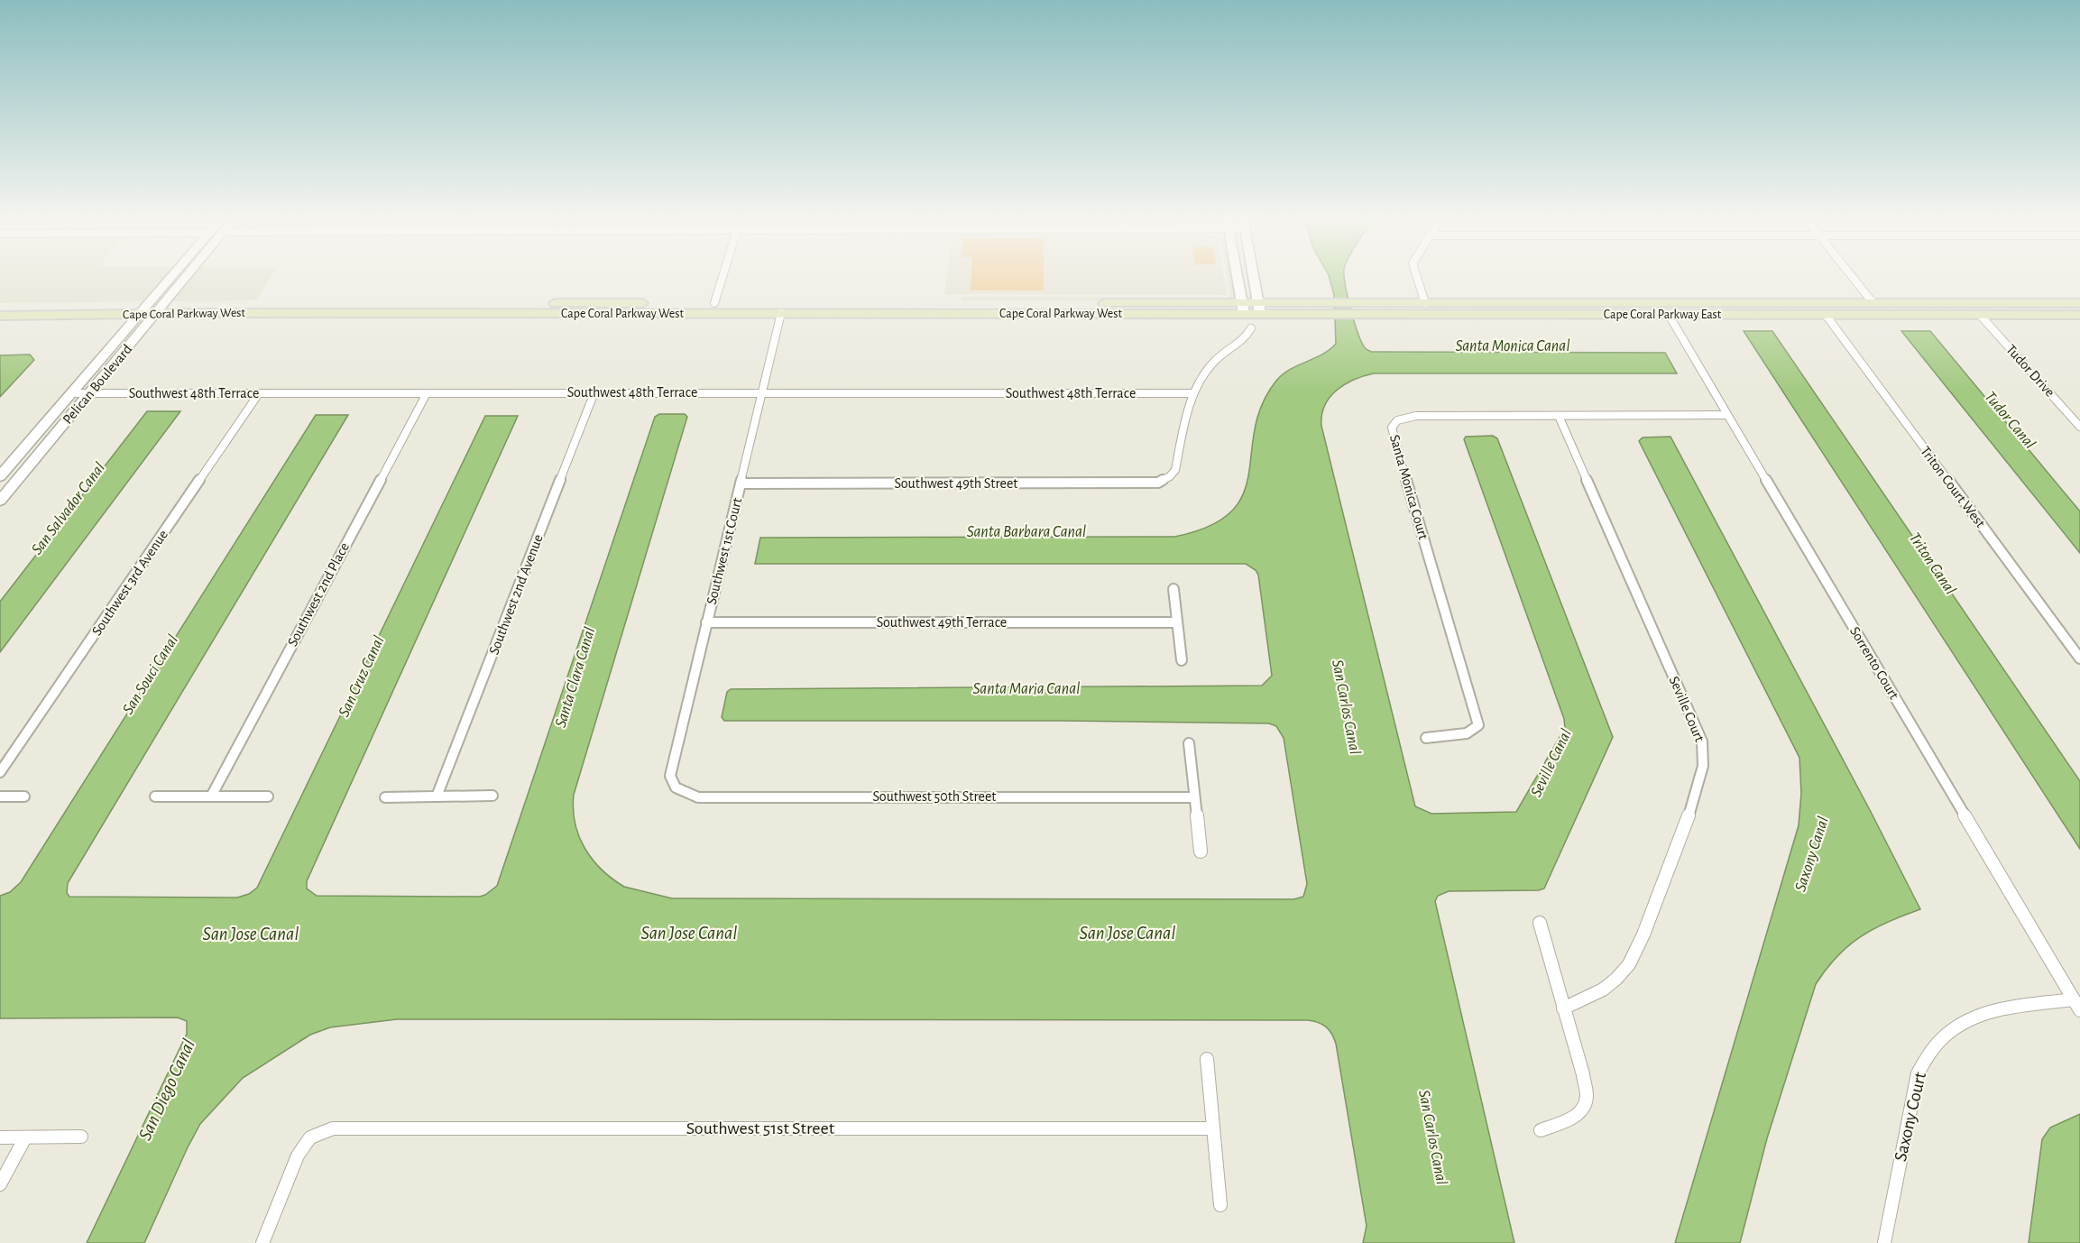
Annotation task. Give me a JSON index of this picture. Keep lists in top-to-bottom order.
{
  "streets": {
    "main road": ["Cape Coral Parkway West", "Cape Coral Parkway East"],
    "street": [
      "Tudor Drive",
      "Pelican Boulevard",
      "Southwest 48th Terrace",
      "Southwest 49th Street",
      "Santa Monica Court",
      "Triton Court West",
      "Southwest 1st Court",
      "Southwest 3rd Avenue",
      "Southwest 2nd Place",
      "Southwest 2nd Avenue",
      "Southwest 49th Terrace",
      "Sorrento Court",
      "Seville Court",
      "Southwest 50th Street",
      "Saxony Court",
      "Southwest 51st Street"
    ]
  },
  "crossings": [
    ["Cape Coral Parkway West", "Cape Coral Parkway East"],
    ["Cape Coral Parkway West", "Pelican Boulevard"],
    ["Cape Coral Parkway West", "Southwest 1st Court"],
    ["Cape Coral Parkway East", "Tudor Drive"],
    ["Cape Coral Parkway East", "Triton Court West"],
    ["Cape Coral Parkway East", "Sorrento Court"],
    ["Pelican Boulevard", "Southwest 48th Terrace"],
    ["Southwest 48th Terrace", "Southwest 49th Street"],
    ["Southwest 48th Terrace", "Southwest 1st Court"],
    ["Southwest 48th Terrace", "Southwest 3rd Avenue"],
    ["Southwest 48th Terrace", "Southwest 2nd Place"],
    ["Southwest 48th Terrace", "Southwest 2nd Avenue"],
    ["Southwest 49th Street", "Southwest 1st Court"],
    ["Santa Monica Court", "Sorrento Court"],
    ["Santa Monica Court", "Seville Court"],
    ["Southwest 1st Court", "Southwest 49th Terrace"],
    ["Southwest 1st Court", "Southwest 50th Street"],
    ["Sorrento Court", "Saxony Court"]
  ],
  "water": [
    "Santa Monica Canal",
    "Tudor Canal",
    "San Salvador Canal",
    "Santa Barbara Canal",
    "Triton Canal",
    "San Souci Canal",
    "San Cruz Canal",
    "Santa Clara Canal",
    "Santa Maria Canal",
    "San Carlos Canal",
    "Seville Canal",
    "Saxony Canal",
    "San Jose Canal",
    "San Diego Canal"
  ]
}
